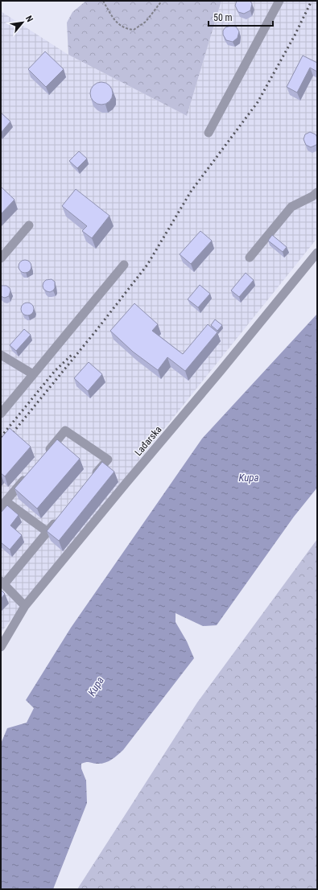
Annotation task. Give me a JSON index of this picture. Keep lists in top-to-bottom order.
{
  "streets": {
    "street": ["Lađarska"]
  },
  "water": ["Kupa"],
  "scale_bar": "50 m",
  "north": "top right"
}
